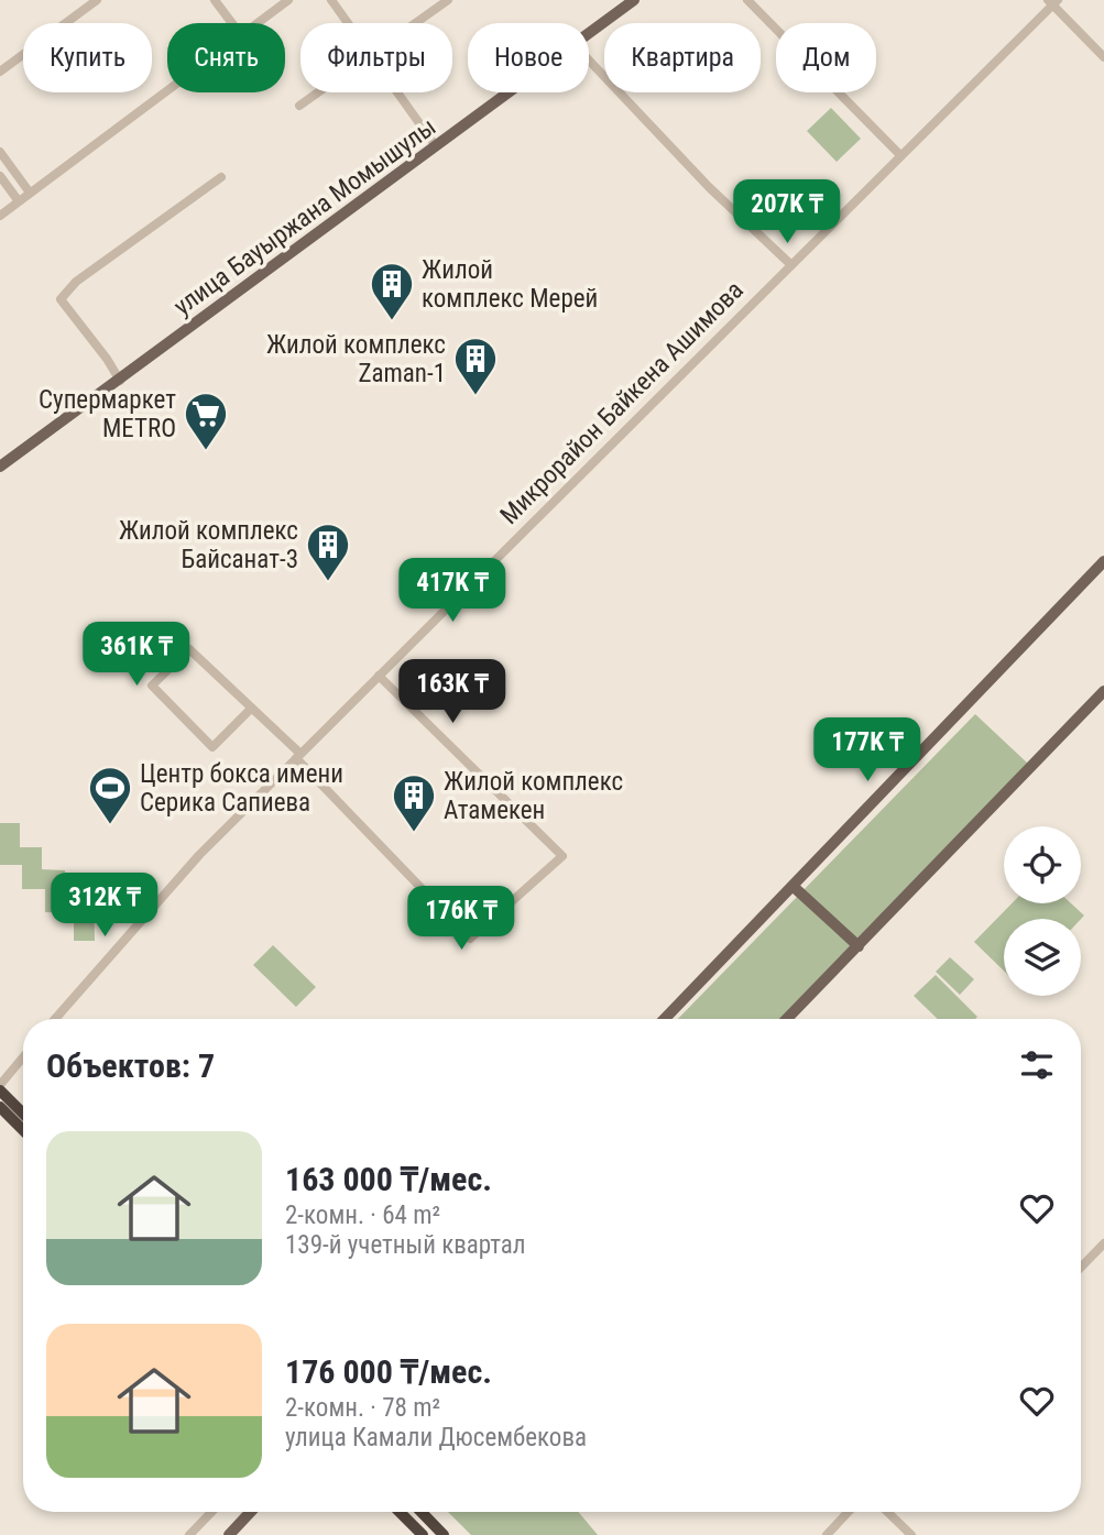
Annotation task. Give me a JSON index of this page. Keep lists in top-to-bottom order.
{
  "streets": {
    "main road": ["улица Бауыржана Момышулы"],
    "street": ["Микрорайон Байкена Ашимова"]
  },
  "places": {
    "building": [
      "Жилой комплекс Мерей",
      "Жилой комплекс Zaman-1",
      "Жилой комплекс Байсанат-3",
      "Жилой комплекс Атамекен"
    ],
    "supermarket": ["Супермаркет METRO"],
    "sports": ["Центр бокса имени Серика Сапиева"]
  },
  "page": {
    "chip": [
      "Купить",
      "Снять",
      "Фильтры",
      "Новое",
      "Квартира",
      "Дом"
    ],
    "price": [
      "207K ₸",
      "417K ₸",
      "361K ₸",
      "163K ₸",
      "177K ₸",
      "312K ₸",
      "176K ₸"
    ],
    "heading": "Объектов: 7",
    "list": [
      {
        "name": "163 000 ₸/мес.",
        "note": "2-комн. · 64 m² · 139-й учетный квартал"
      },
      {
        "name": "176 000 ₸/мес.",
        "note": "2-комн. · 78 m² · улица Камали Дюсембекова"
      }
    ]
  }
}
